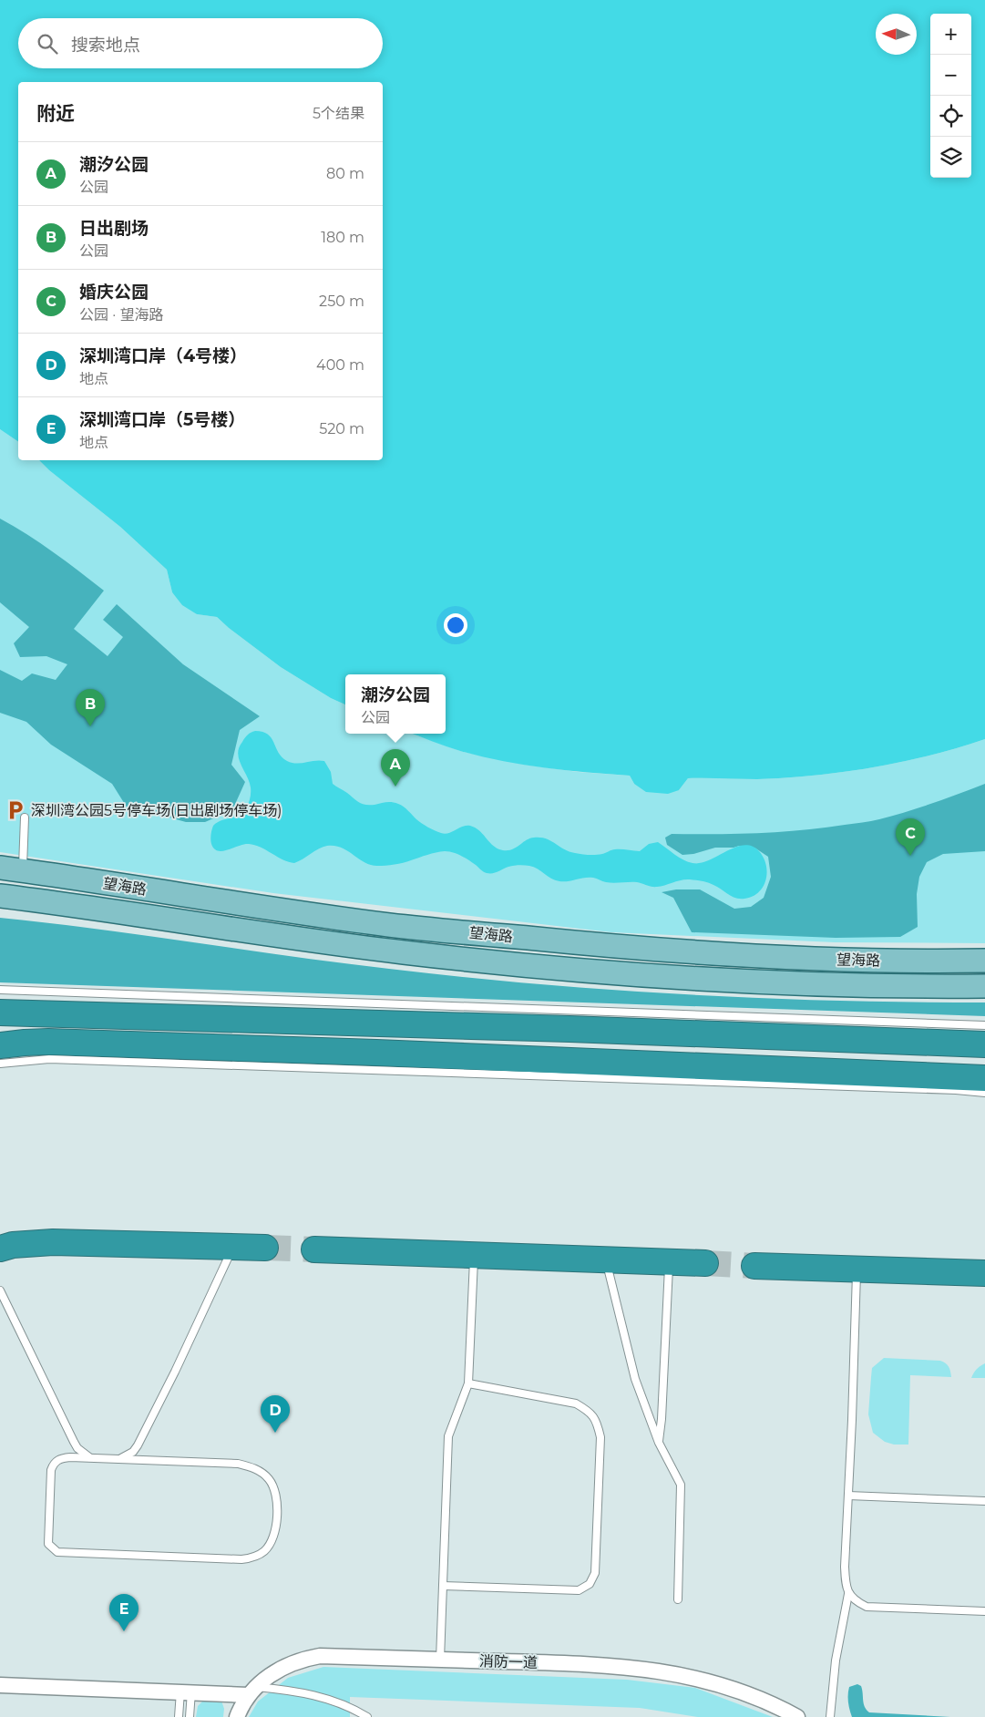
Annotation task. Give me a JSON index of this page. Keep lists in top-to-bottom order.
{
  "streets": {
    "main road": ["望海路"],
    "street": ["消防一道"]
  },
  "places": {
    "parking": ["深圳湾公园5号停车场(日出剧场停车场)"]
  },
  "north": "left",
  "page": {
    "map_buttons": ["+", "−"],
    "search": "搜索地点",
    "heading": ["附近", "5个结果"],
    "list": [
      {
        "mark": "A",
        "name": "潮汐公园",
        "note": "公园",
        "value": "80 m"
      },
      {
        "mark": "B",
        "name": "日出剧场",
        "note": "公园",
        "value": "180 m"
      },
      {
        "mark": "C",
        "name": "婚庆公园",
        "note": "公园 · 望海路",
        "value": "250 m"
      },
      {
        "mark": "D",
        "name": "深圳湾口岸（4号楼）",
        "note": "地点",
        "value": "400 m"
      },
      {
        "mark": "E",
        "name": "深圳湾口岸（5号楼）",
        "note": "地点",
        "value": "520 m"
      }
    ],
    "popup": ["潮汐公园", "公园"],
    "pins": [
      "B",
      "A",
      "C",
      "D",
      "E"
    ]
  }
}
